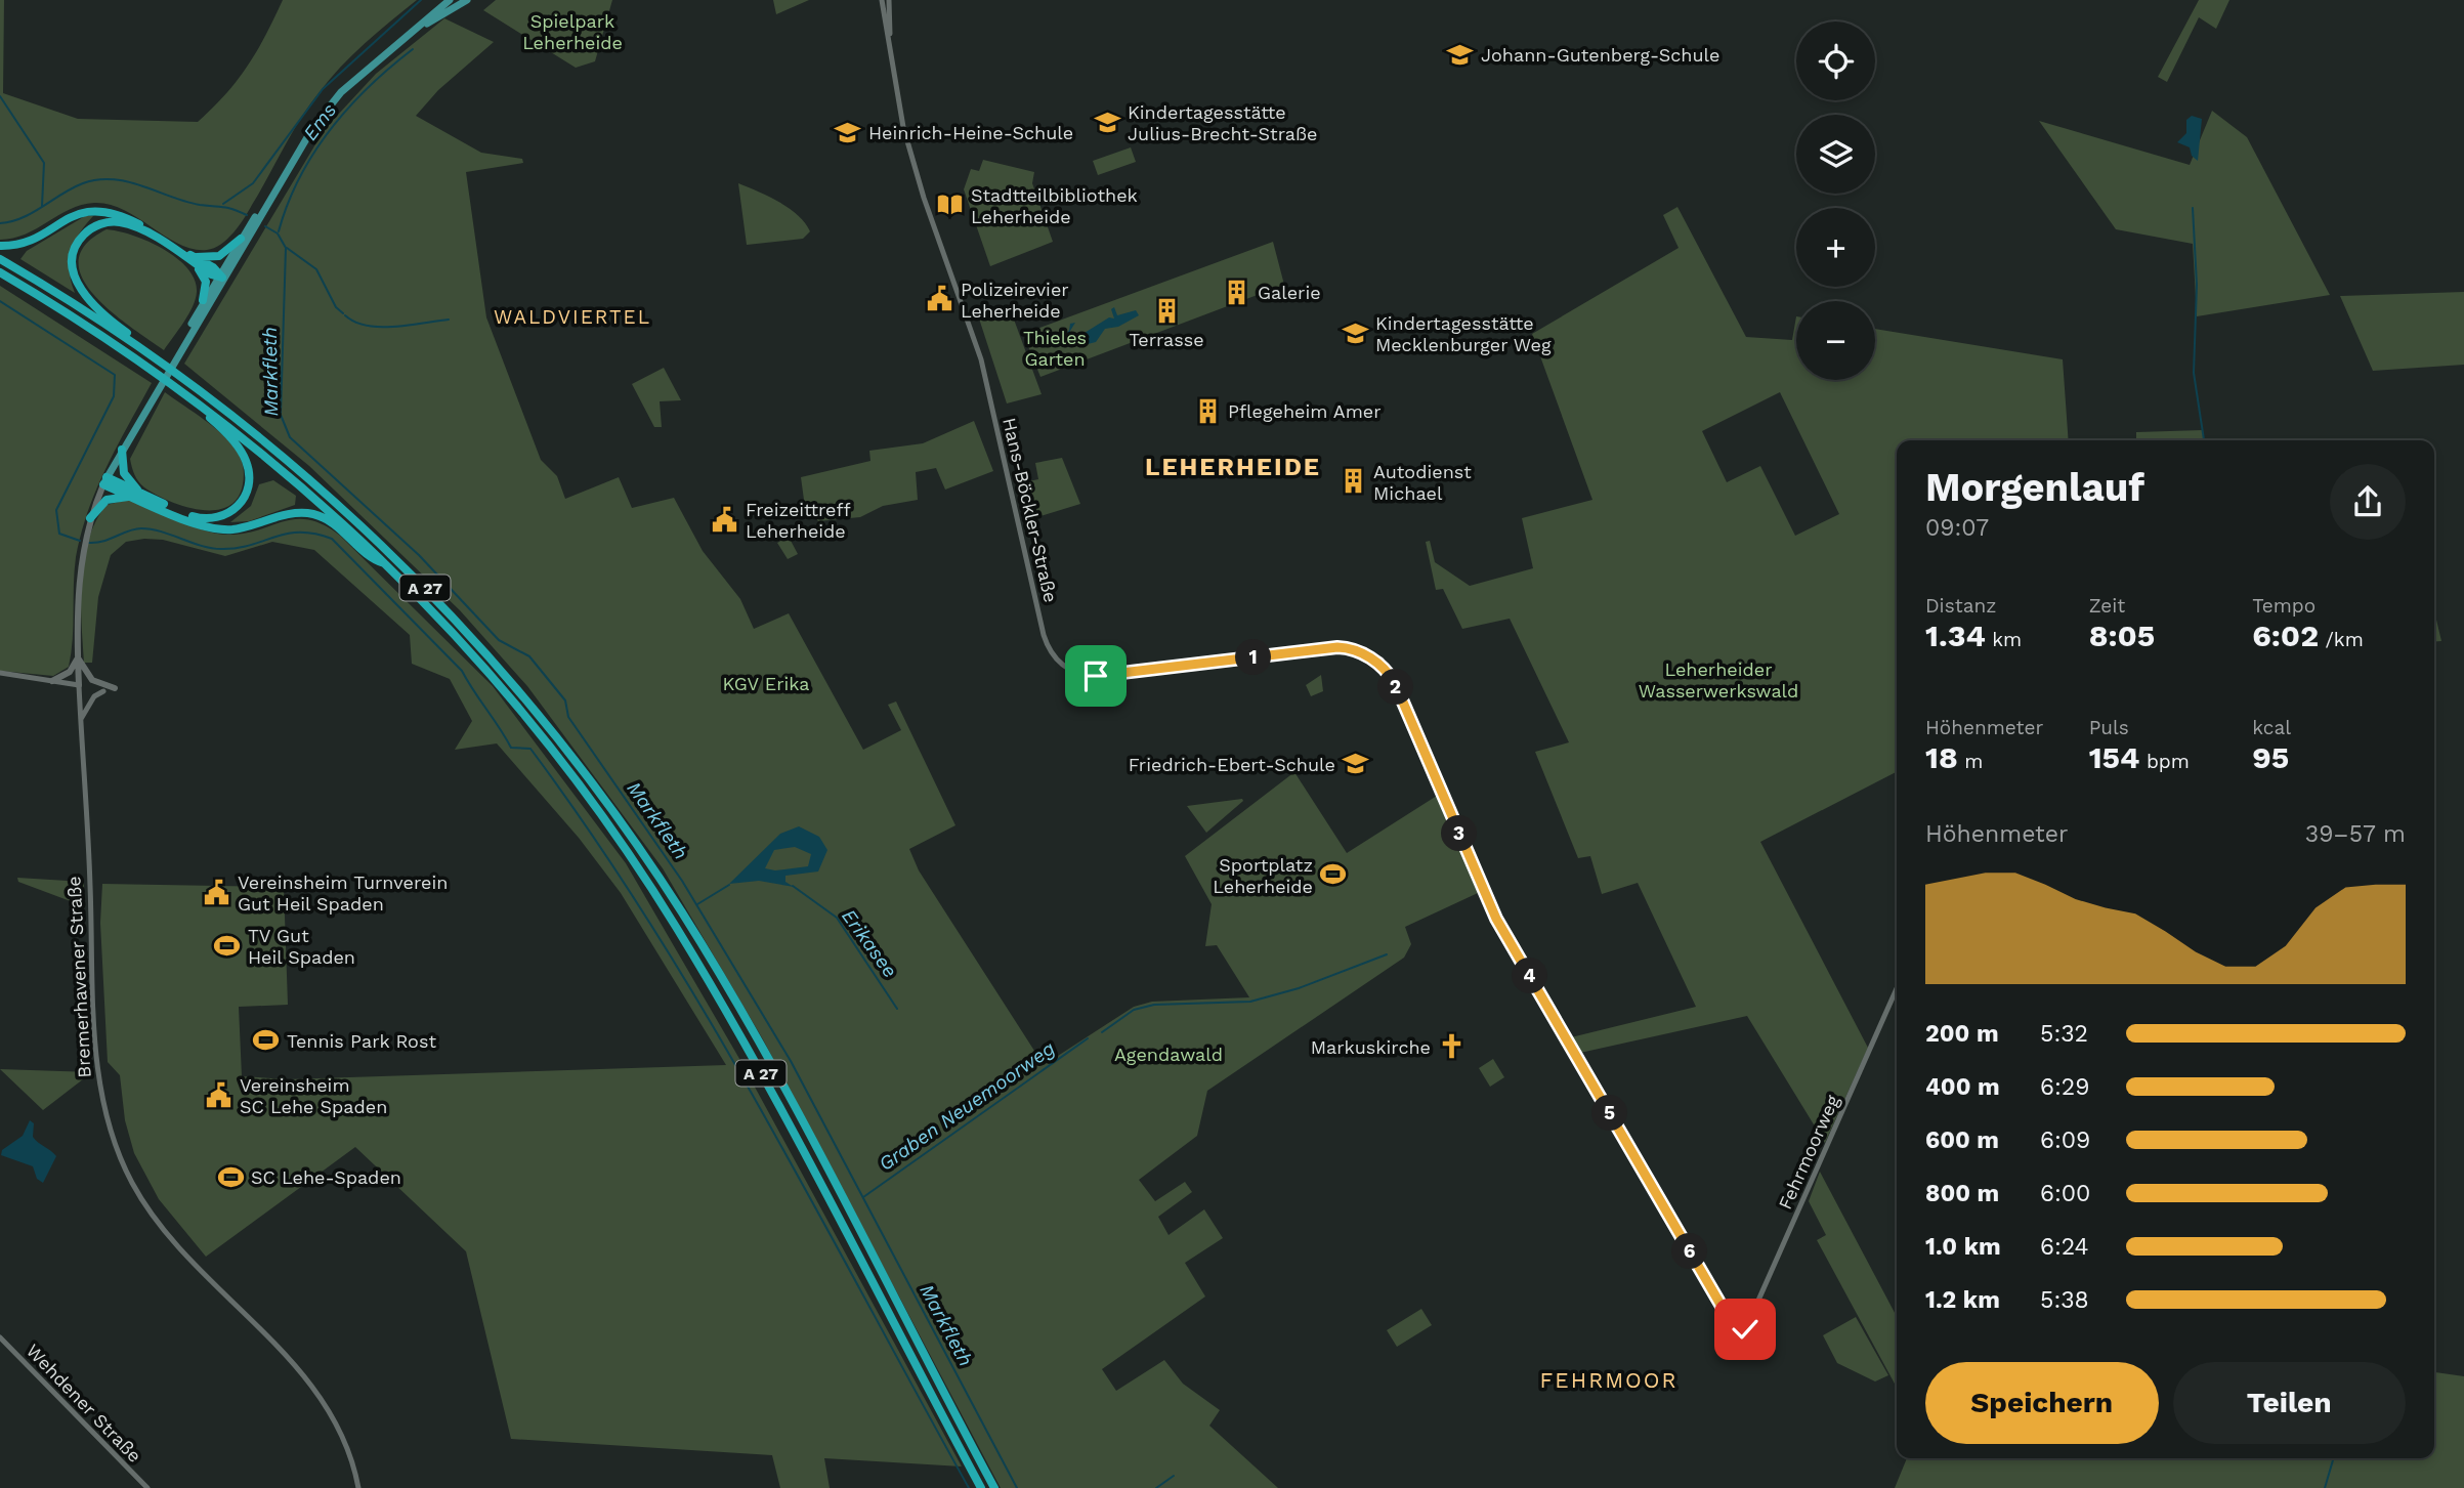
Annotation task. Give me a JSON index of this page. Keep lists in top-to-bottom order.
{
  "streets": {
    "highway": ["A 27"],
    "main road": ["Bremerhavener Straße"],
    "street": ["Hans-Böckler-Straße", "Fehrmoorweg", "Wehdener Straße"]
  },
  "crossings": [
    ["Hans-Böckler-Straße", "Fehrmoorweg"]
  ],
  "districts": ["WALDVIERTEL", "LEHERHEIDE", "FEHRMOOR"],
  "water": [
    "Ems",
    "Markfleth",
    "Erikasee",
    "Graben Neuemoorweg"
  ],
  "parks": [
    "Spielpark Leherheide",
    "Thieles Garten",
    "Leherheider Wasserwerkswald",
    "KGV Erika",
    "Agendawald"
  ],
  "places": {
    "school or university": [
      "Johann-Gutenberg-Schule",
      "Kindertagesstätte Julius-Brecht-Straße",
      "Heinrich-Heine-Schule",
      "Kindertagesstätte Mecklenburger Weg",
      "Friedrich-Ebert-Schule"
    ],
    "library": ["Stadtteilbibliothek Leherheide"],
    "building": [
      "Galerie",
      "Terrasse",
      "Pflegeheim Amer",
      "Autodienst Michael"
    ],
    "public building": [
      "Polizeirevier Leherheide",
      "Freizeittreff Leherheide",
      "Vereinsheim Turnverein Gut Heil Spaden",
      "Vereinsheim SC Lehe Spaden"
    ],
    "sports": [
      "Sportplatz Leherheide",
      "TV Gut Heil Spaden",
      "Tennis Park Rost",
      "SC Lehe-Spaden"
    ],
    "church": ["Markuskirche"]
  },
  "page": {
    "map_buttons": ["+", "−"],
    "heading": ["Morgenlauf", "09:07"],
    "stats": [
      ["Distanz", "1.34 km"],
      ["Zeit", "8:05"],
      ["Tempo", "6:02 /km"],
      ["Höhenmeter", "18 m"],
      ["Puls", "154 bpm"],
      ["kcal", "95"]
    ],
    "pins": [
      "1",
      "2",
      "3",
      "4",
      "5",
      "6"
    ],
    "chart": ["Höhenmeter", "39–57 m"],
    "list": [
      {
        "name": "200 m",
        "note": "5:32"
      },
      {
        "name": "400 m",
        "note": "6:29"
      },
      {
        "name": "600 m",
        "note": "6:09"
      },
      {
        "name": "800 m",
        "note": "6:00"
      },
      {
        "name": "1.0 km",
        "note": "6:24"
      },
      {
        "name": "1.2 km",
        "note": "5:38"
      }
    ],
    "buttons": ["Speichern", "Teilen"]
  }
}
